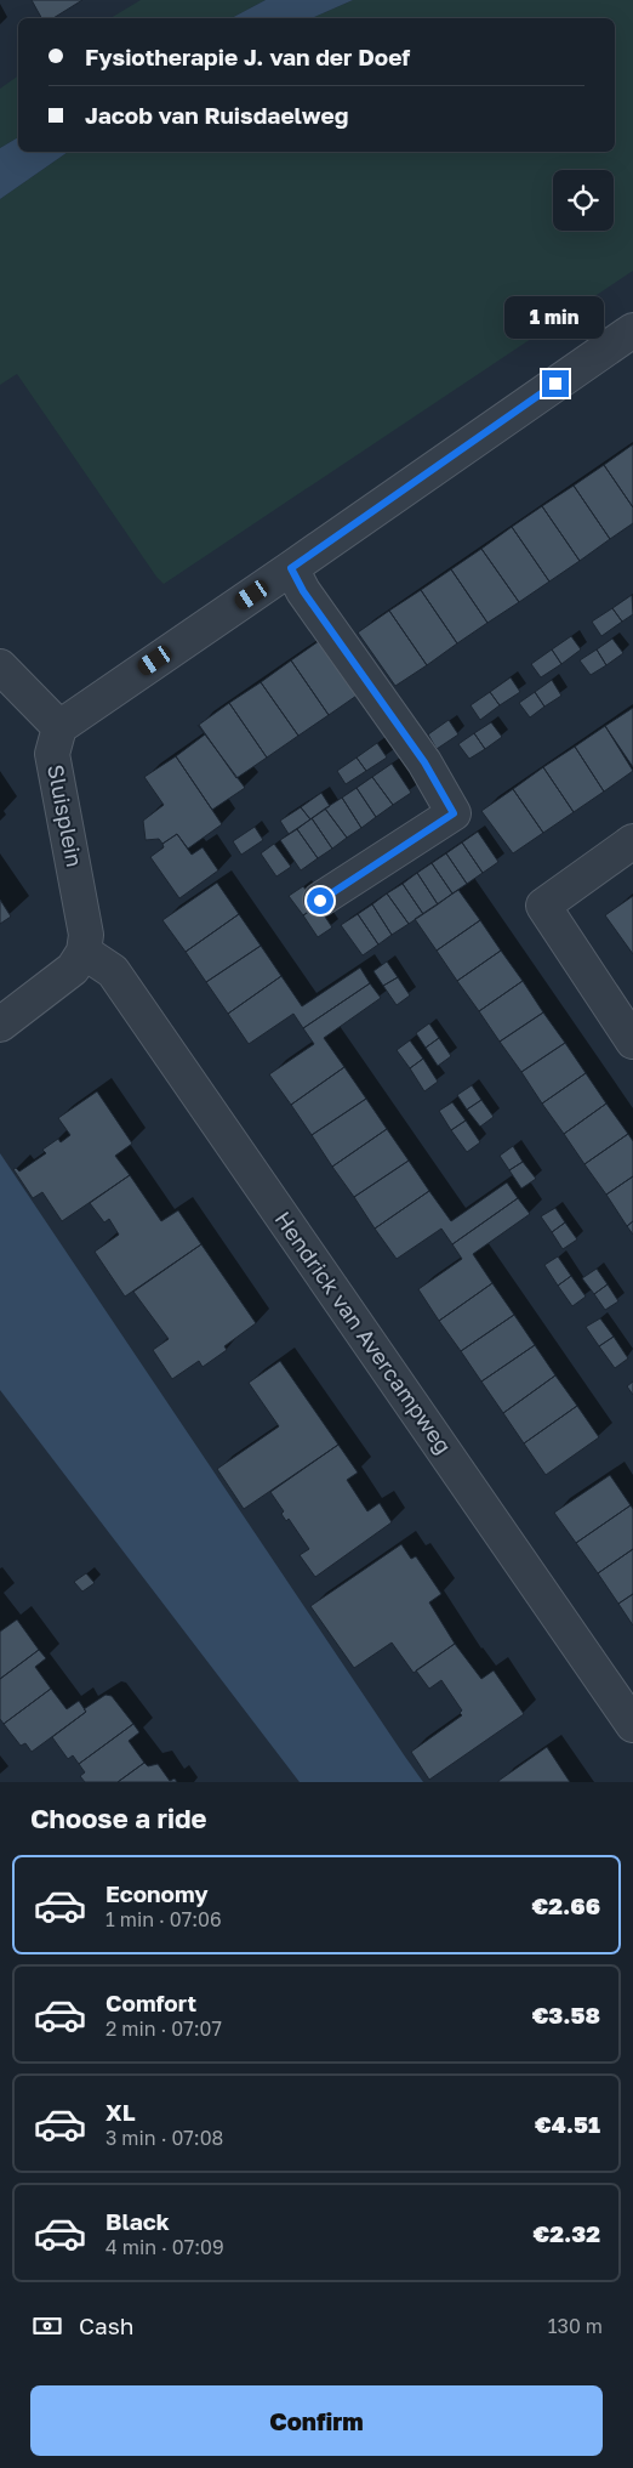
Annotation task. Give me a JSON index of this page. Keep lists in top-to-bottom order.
{
  "streets": {
    "street": ["Sluisplein", "Hendrick van Avercampweg"]
  },
  "crossings": [
    ["Sluisplein", "Hendrick van Avercampweg"]
  ],
  "page": {
    "banner": ["Fysiotherapie J. van der Doef", "Jacob van Ruisdaelweg"],
    "bubble": "1 min",
    "heading": "Choose a ride",
    "list": [
      {
        "name": "Economy",
        "note": "1 min · 07:06",
        "value": "€2.66"
      },
      {
        "name": "Comfort",
        "note": "2 min · 07:07",
        "value": "€3.58"
      },
      {
        "name": "XL",
        "note": "3 min · 07:08",
        "value": "€4.51"
      },
      {
        "name": "Black",
        "note": "4 min · 07:09",
        "value": "€2.32"
      }
    ],
    "pay": ["Cash", "130 m"],
    "buttons": "Confirm"
  }
}
